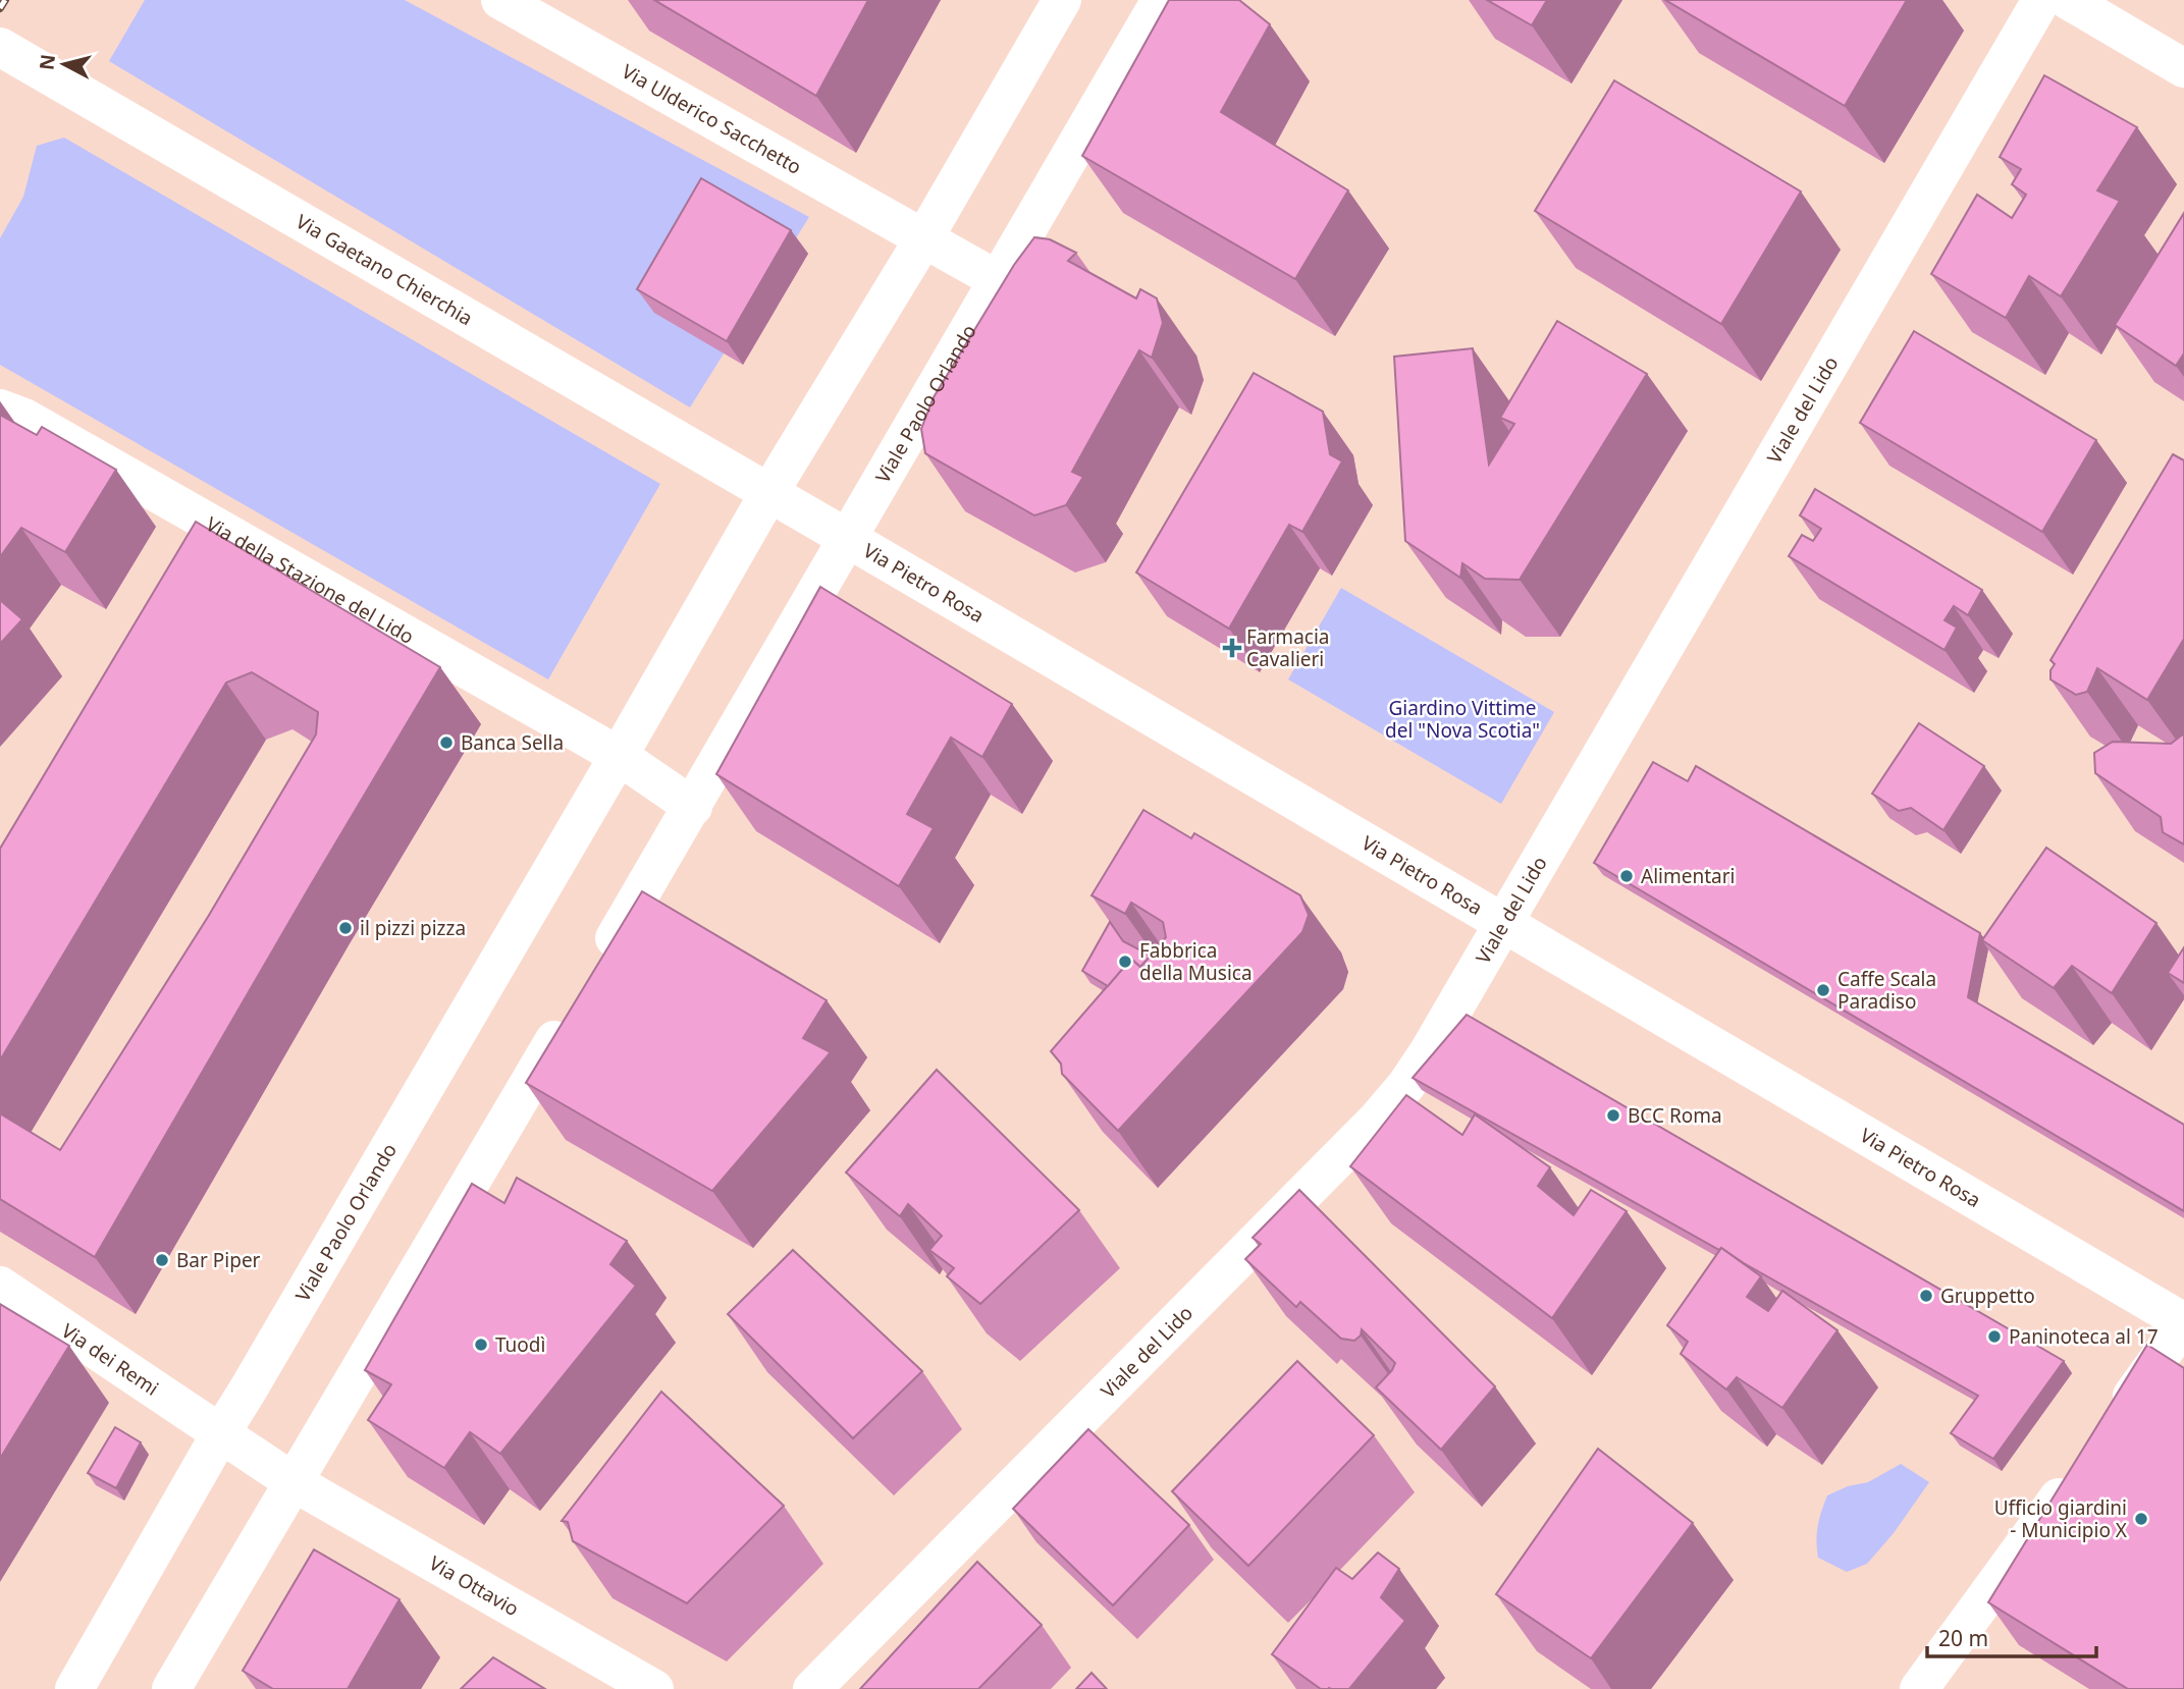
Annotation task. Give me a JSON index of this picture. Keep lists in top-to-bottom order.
{
  "streets": {
    "street": [
      "Via Ulderico Sacchetto",
      "Via Gaetano Chierchia",
      "Viale Paolo Orlando",
      "Viale del Lido",
      "Via della Stazione del Lido",
      "Via Pietro Rosa",
      "Via dei Remi",
      "Via Ottavio"
    ]
  },
  "crossings": [
    ["Via Ulderico Sacchetto", "Viale Paolo Orlando"],
    ["Via Gaetano Chierchia", "Viale Paolo Orlando"],
    ["Via Gaetano Chierchia", "Via Pietro Rosa"],
    ["Viale Paolo Orlando", "Via della Stazione del Lido"],
    ["Viale Paolo Orlando", "Via Pietro Rosa"],
    ["Viale Paolo Orlando", "Via dei Remi"],
    ["Viale del Lido", "Via Pietro Rosa"],
    ["Via dei Remi", "Via Ottavio"]
  ],
  "parks": ["Giardino Vittime del \"Nova Scotia\""],
  "places": {
    "health": ["Farmacia Cavalieri"],
    "other": [
      "Banca Sella",
      "Alimentari",
      "il pizzi pizza",
      "Fabbrica della Musica",
      "Caffe Scala Paradiso",
      "BCC Roma",
      "Bar Piper",
      "Gruppetto",
      "Paninoteca al 17",
      "Tuodì",
      "Ufficio giardini - Municipio X"
    ]
  },
  "scale_bar": "20 m",
  "north": "left"
}
